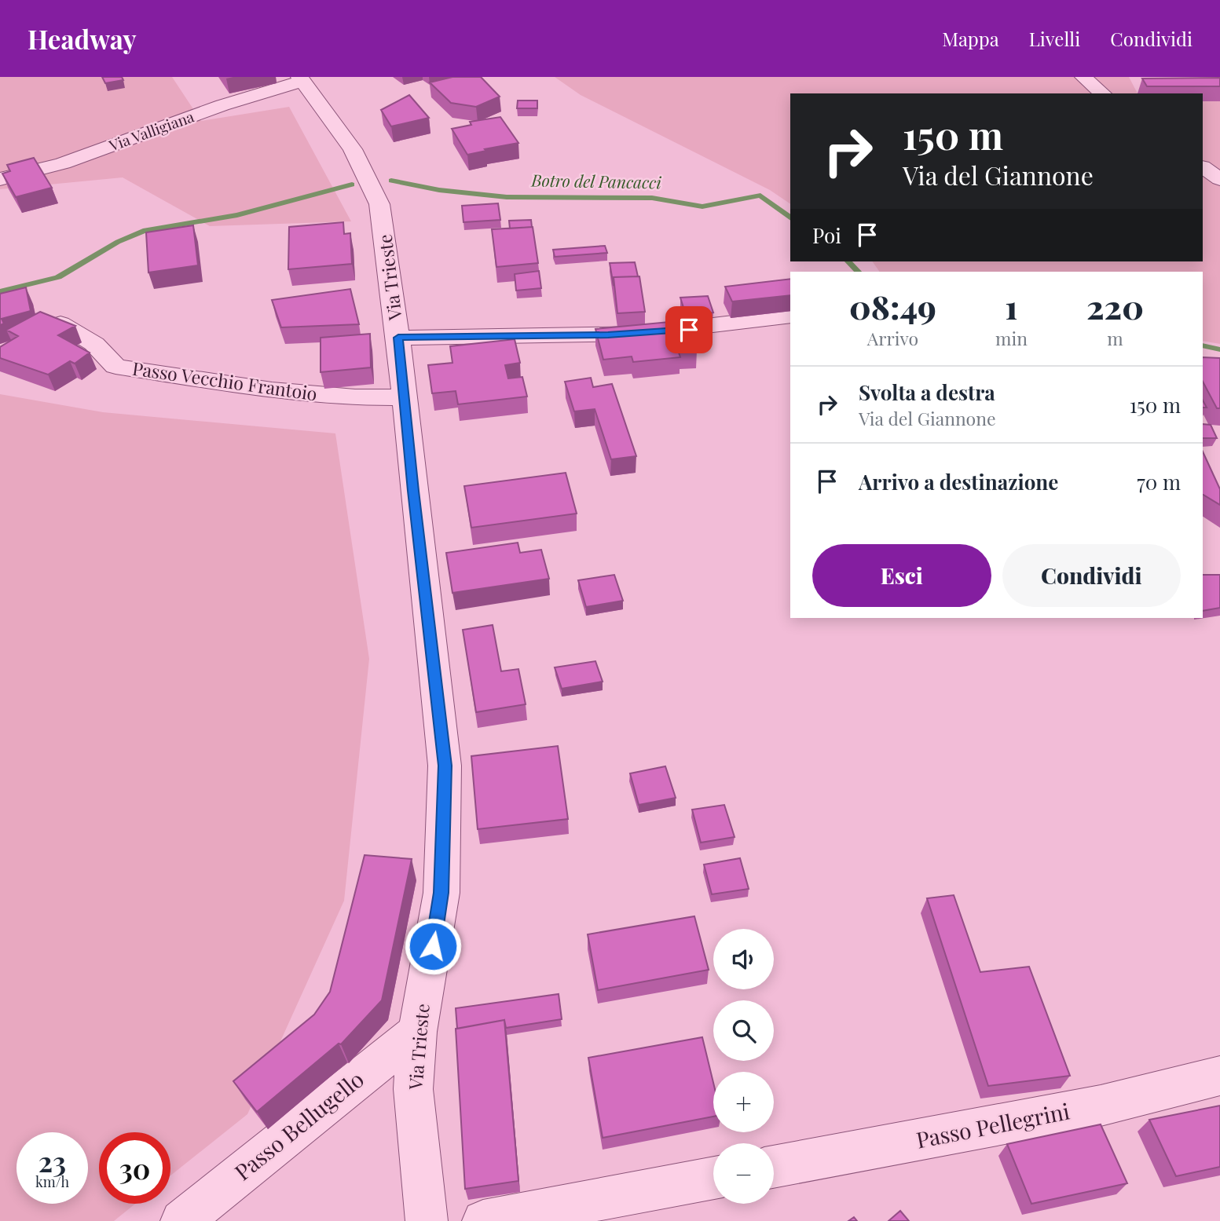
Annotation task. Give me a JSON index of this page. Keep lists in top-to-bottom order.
{
  "streets": {
    "street": [
      "Via Valligiana",
      "Via Trieste",
      "Passo Vecchio Frantoio",
      "Passo Bellugello",
      "Passo Pellegrini"
    ]
  },
  "crossings": [
    ["Via Valligiana", "Via Trieste"],
    ["Via Trieste", "Passo Vecchio Frantoio"],
    ["Via Trieste", "Passo Bellugello"]
  ],
  "water": ["Botro del Pancacci"],
  "page": {
    "header": "Headway",
    "nav": ["Mappa", "Livelli", "Condividi"],
    "turn": ["150 m", "Via del Giannone"],
    "then": "Poi",
    "eta": [
      "08:49",
      "Arrivo",
      "1",
      "min",
      "220",
      "m"
    ],
    "list": [
      {
        "name": "Svolta a destra",
        "note": "Via del Giannone",
        "value": "150 m"
      },
      {
        "name": "Arrivo a destinazione",
        "value": "70 m"
      }
    ],
    "buttons": ["Esci", "Condividi"],
    "map_buttons": ["+", "−"],
    "speed": "23 km/h",
    "limit": "30"
  }
}
